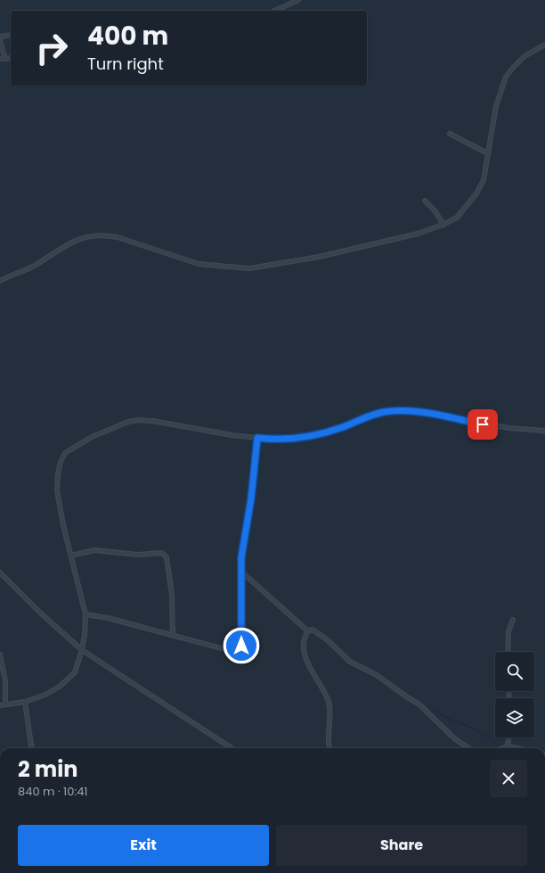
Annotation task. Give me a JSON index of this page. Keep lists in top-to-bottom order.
{
  "page": {
    "turn": ["400 m", "Turn right"],
    "heading": ["2 min", "840 m · 10:41"],
    "buttons": ["Exit", "Share"]
  }
}
